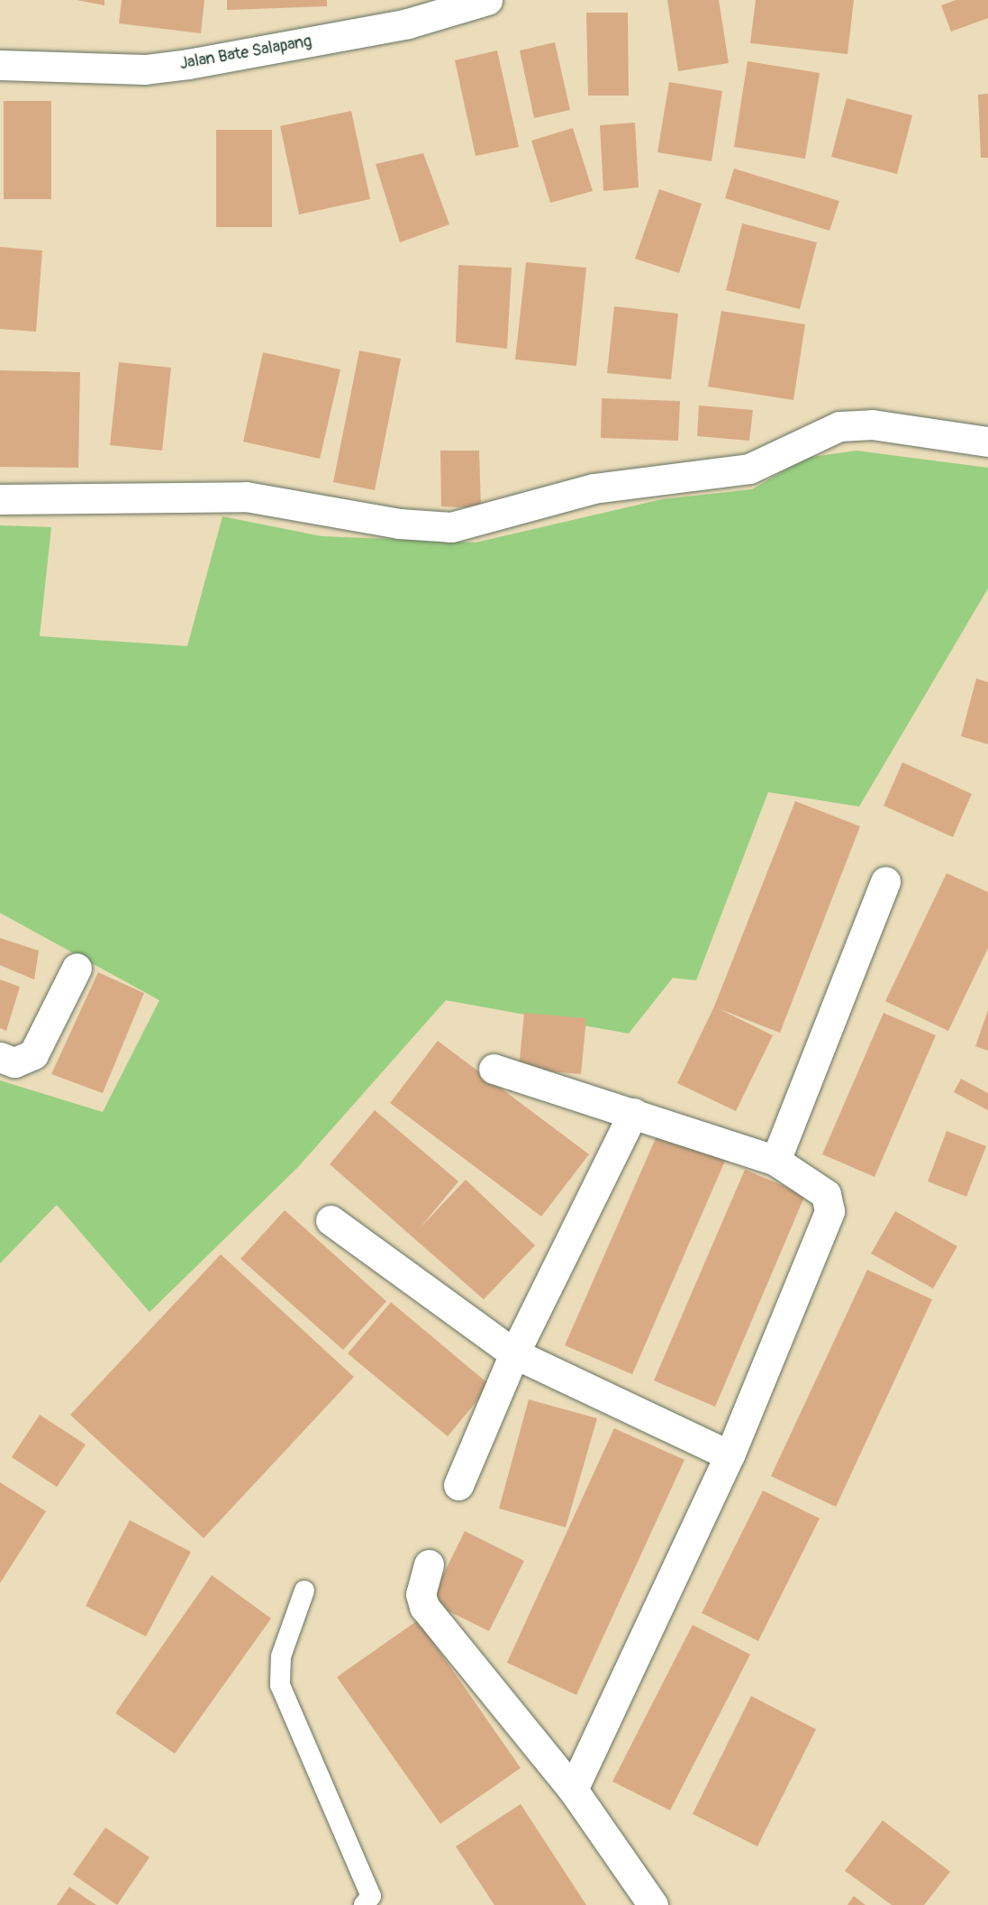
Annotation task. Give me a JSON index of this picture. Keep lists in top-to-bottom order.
{
  "streets": {
    "street": ["Jalan Bate Salapang"]
  }
}
